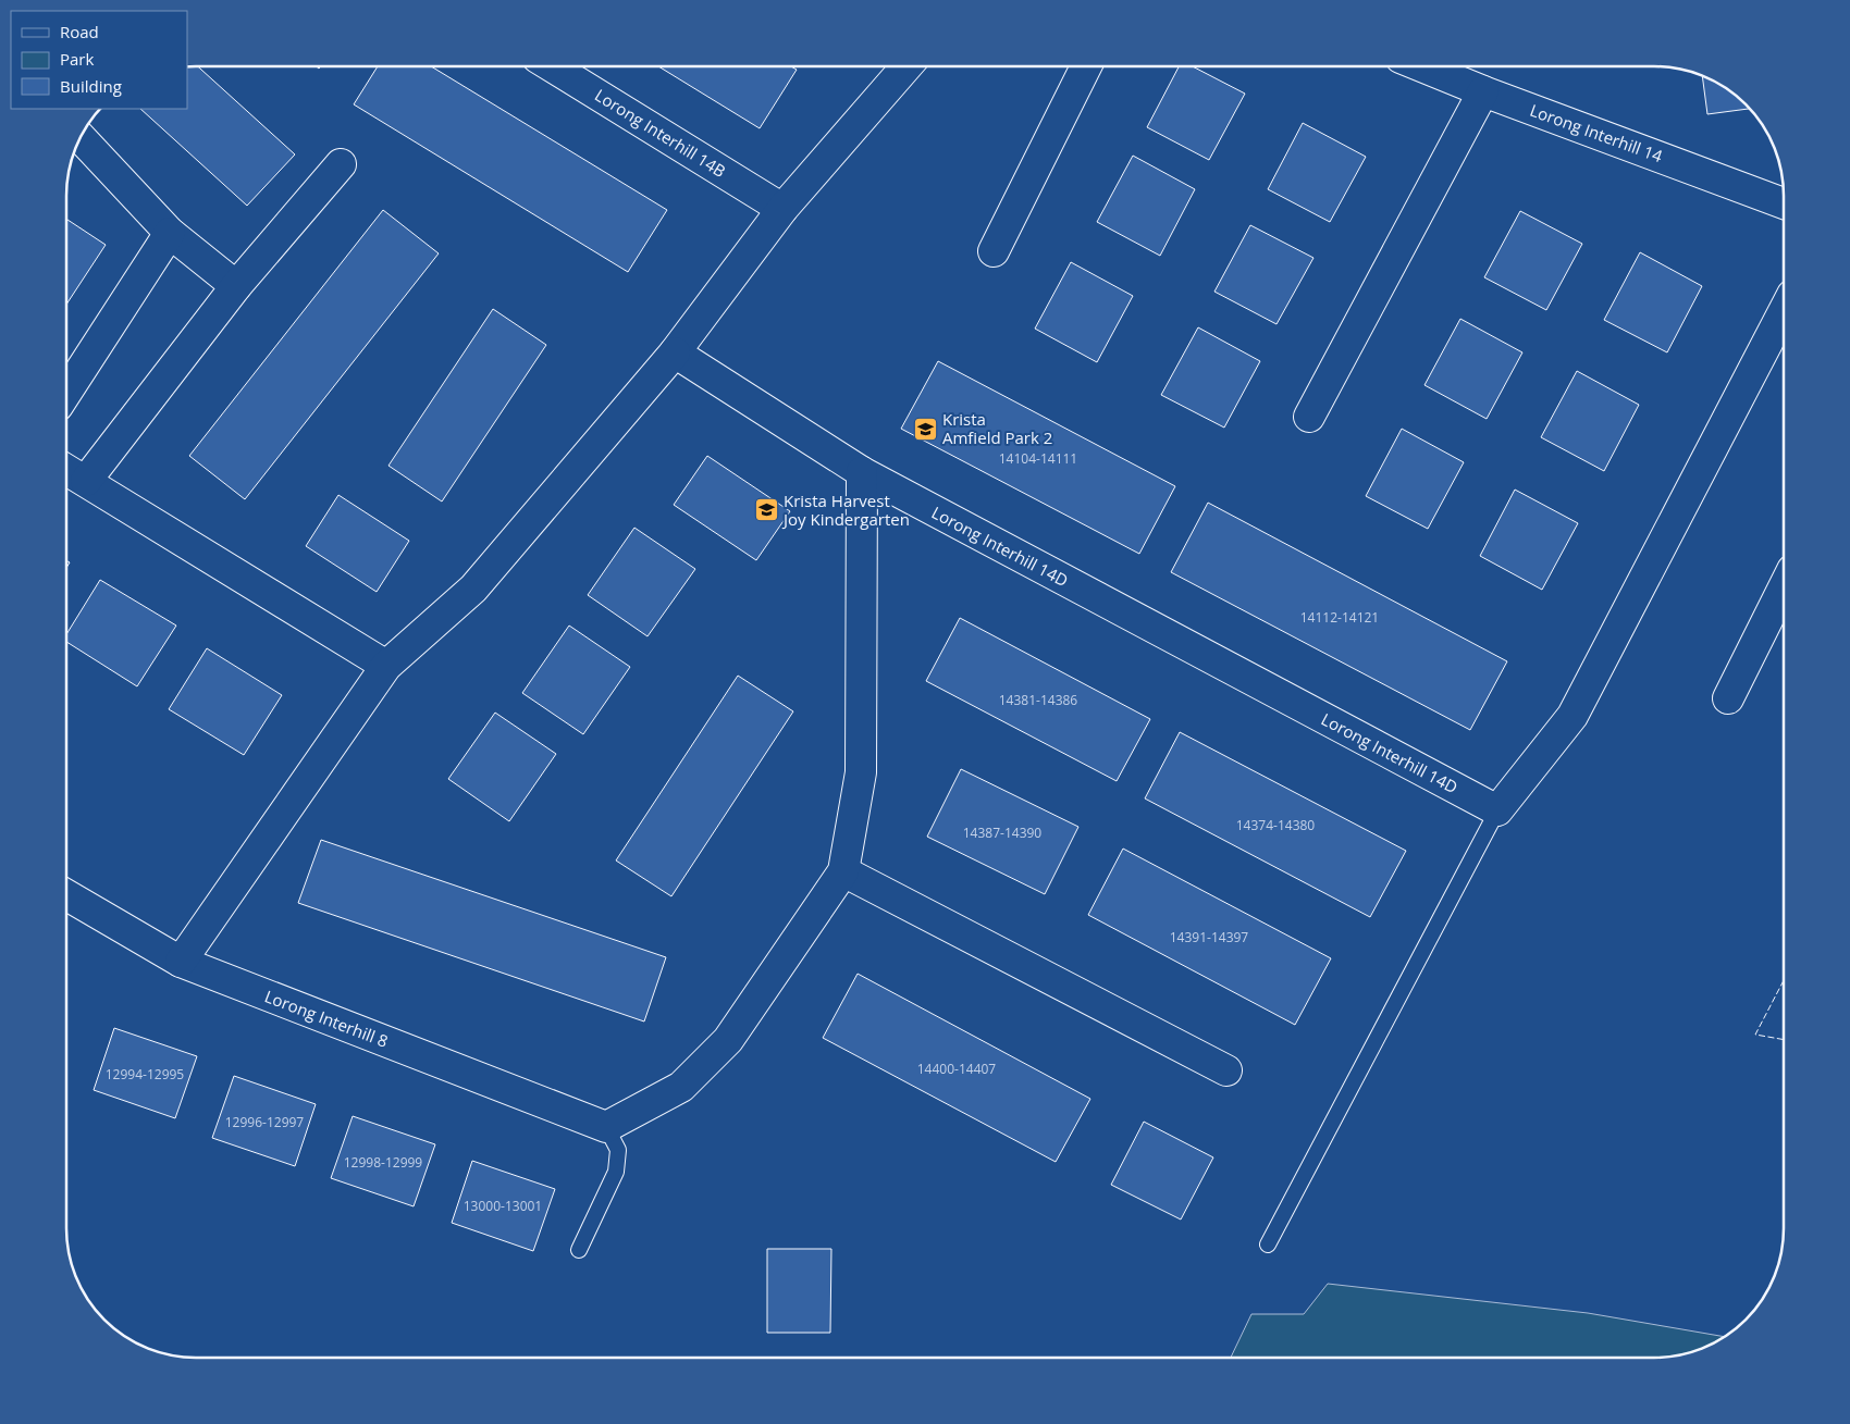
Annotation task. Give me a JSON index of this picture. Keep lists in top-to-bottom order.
{
  "streets": {
    "street": [
      "Lorong Interhill 14B",
      "Lorong Interhill 14",
      "Lorong Interhill 14D",
      "Lorong Interhill 8"
    ]
  },
  "places": {
    "school or university": ["Krista Amfield Park 2", "Krista Harvest Joy Kindergarten"]
  },
  "house_numbers": [
    "14104-14111",
    "14112-14121",
    "14381-14386",
    "14374-14380",
    "14387-14390",
    "14391-14397",
    "14400-14407",
    "12994-12995",
    "12996-12997",
    "12998-12999",
    "13000-13001"
  ],
  "legend": ["Road", "Park", "Building"]
}
